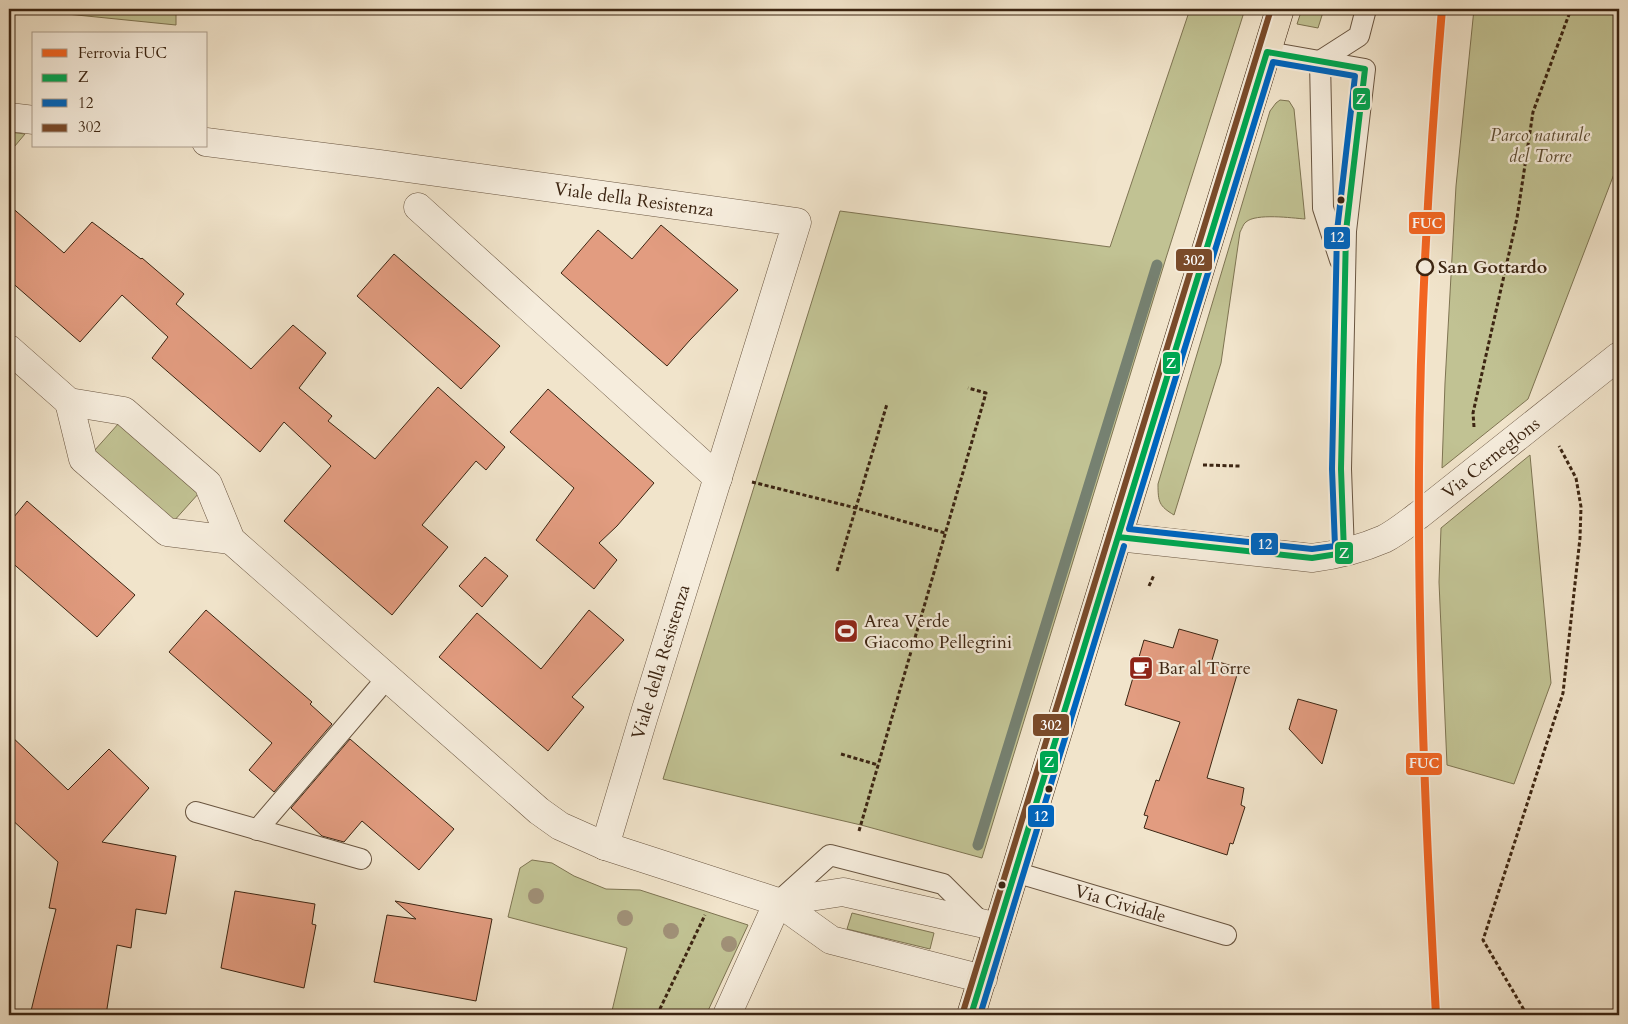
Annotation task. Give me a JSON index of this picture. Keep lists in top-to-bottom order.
{
  "streets": {
    "street": ["Viale della Resistenza", "Via Cerneglons"],
    "lane": ["Via Cividale"]
  },
  "parks": ["Parco naturale del Torre"],
  "places": {
    "other": ["San Gottardo"],
    "sports": ["Area Verde Giacomo Pellegrini"],
    "cafe": ["Bar al Torre"]
  },
  "lines": [
    "rail line FUC",
    "transit line 302",
    "transit line Z",
    "transit line 12"
  ],
  "legend": [
    "Ferrovia FUC",
    "Z",
    "12",
    "302"
  ]
}
